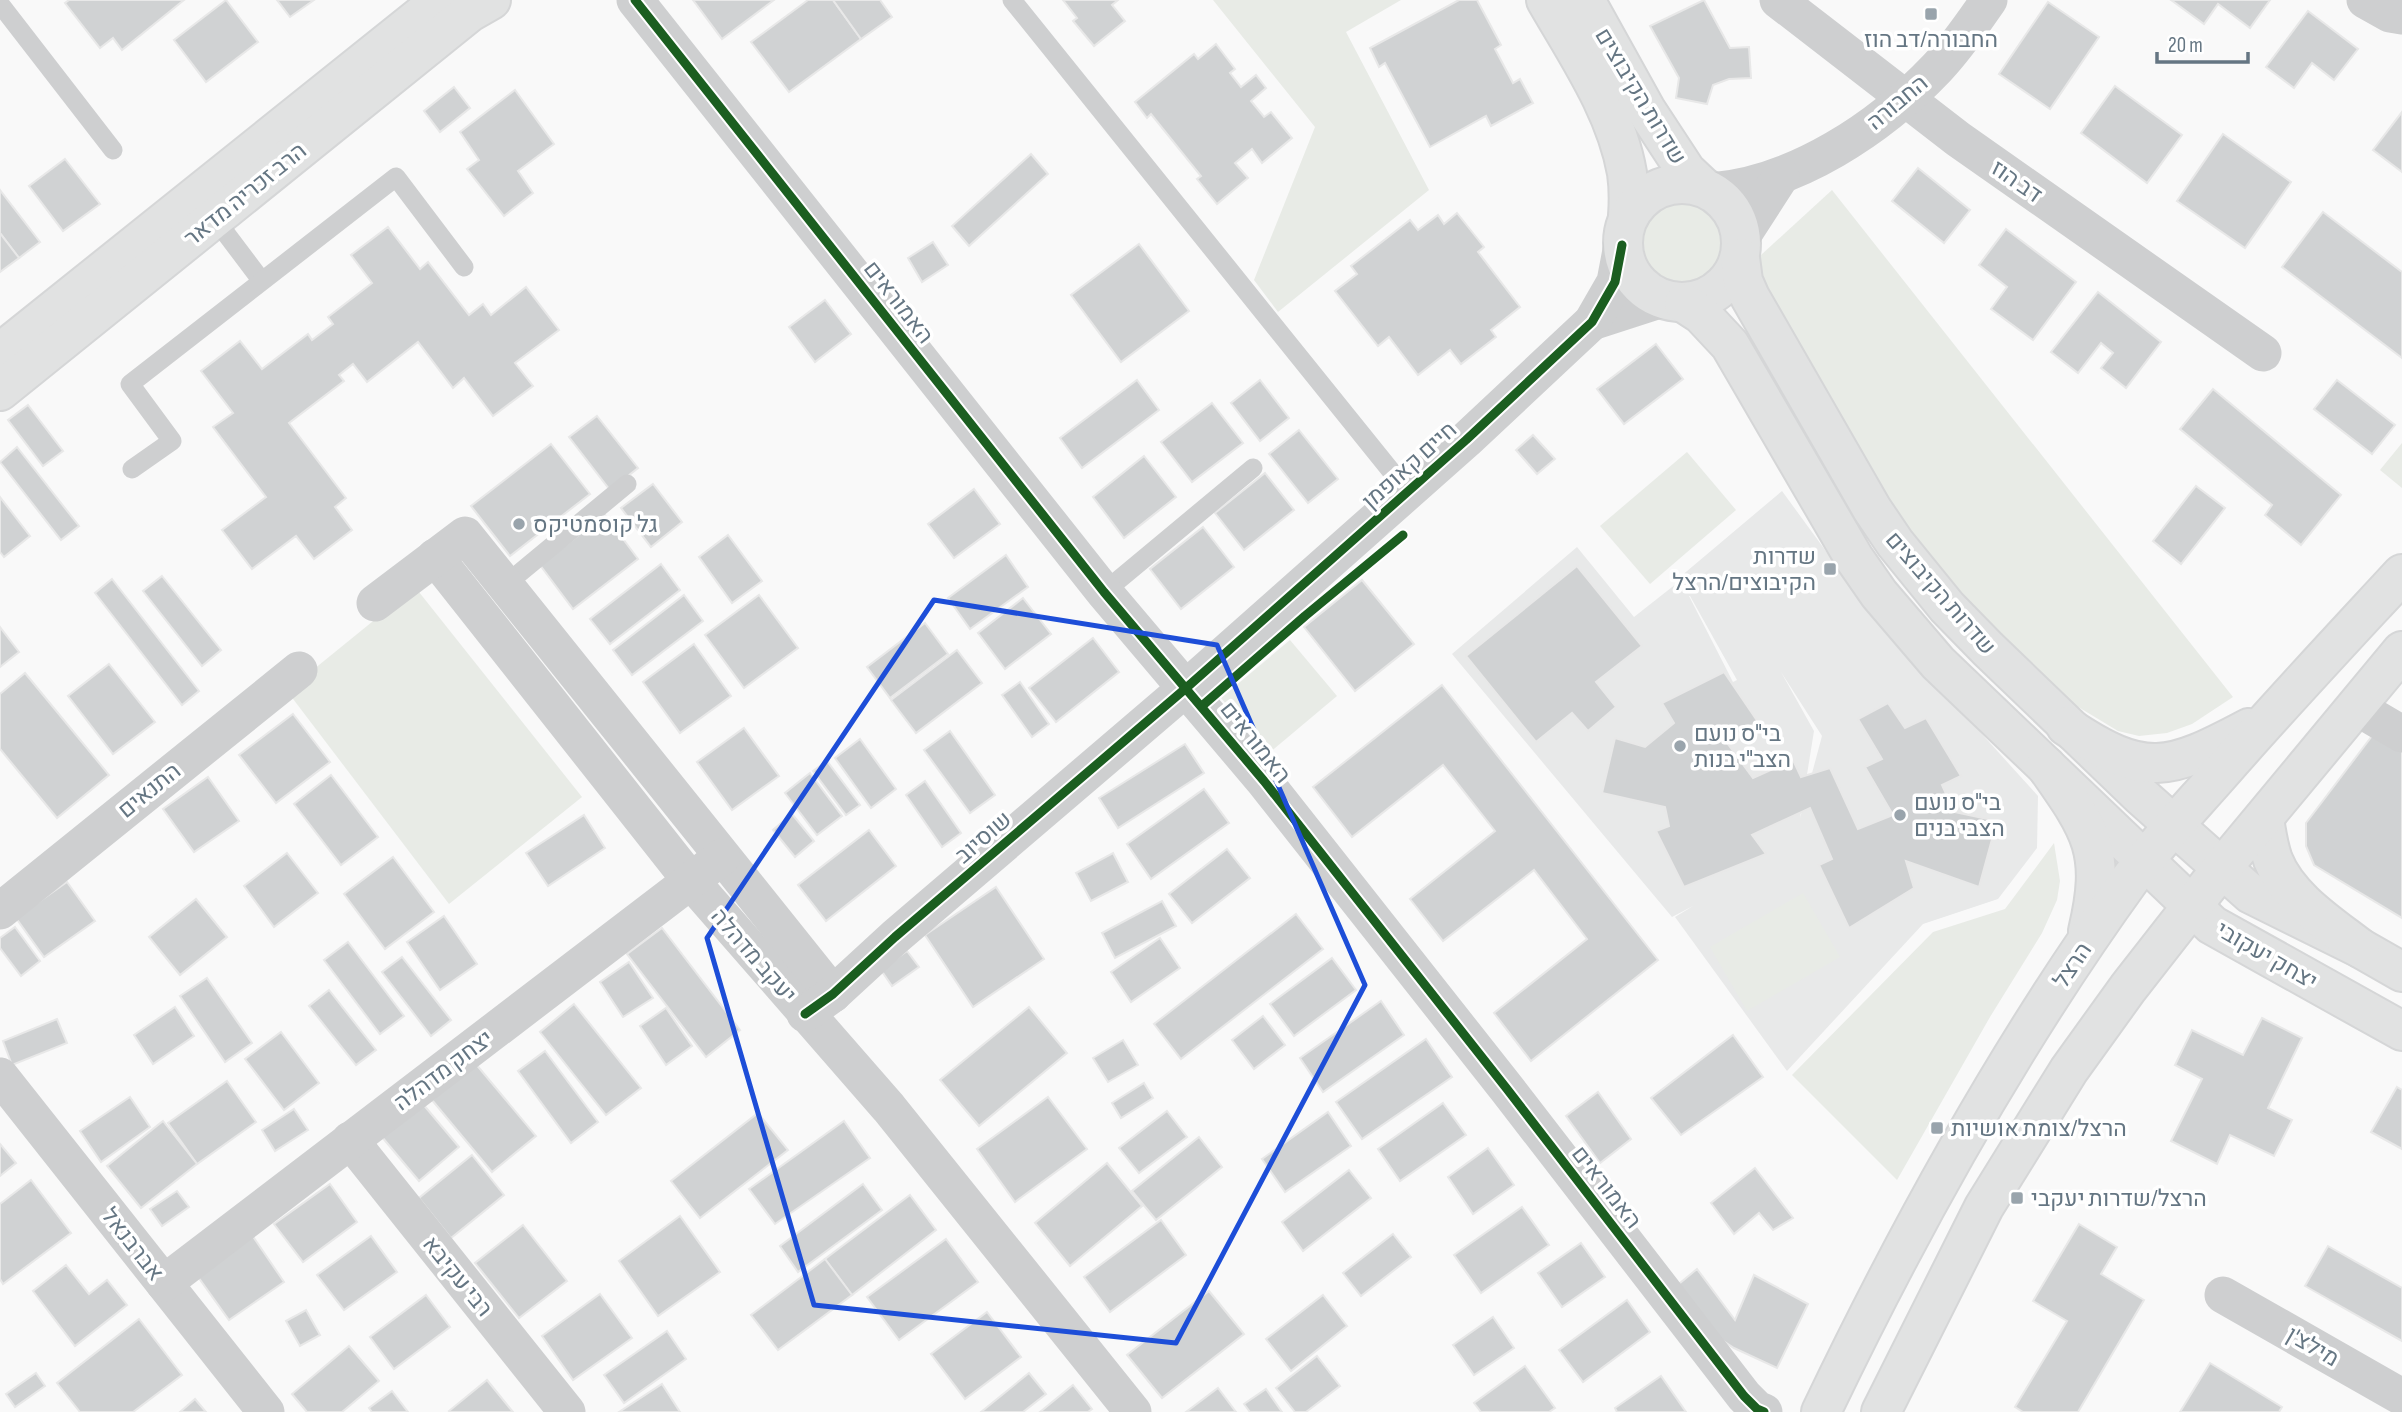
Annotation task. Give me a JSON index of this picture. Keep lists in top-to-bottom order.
{
  "streets": {
    "street": [
      "שדרות הקיבוצים",
      "החבורה",
      "דב הוז",
      "הרב זכריה מדאר",
      "האמוראים",
      "חיים קאופמן",
      "התנאים",
      "שוסיוב",
      "יעקב מדהלה",
      "יצחק יעקובי",
      "הרצל",
      "יצחק מדהלה",
      "אברבנאל",
      "רבי עקיבא",
      "מילצ'ן"
    ]
  },
  "crossings": [
    ["שדרות הקיבוצים", "החבורה"],
    ["שדרות הקיבוצים", "חיים קאופמן"],
    ["שדרות הקיבוצים", "יצחק יעקובי"],
    ["שדרות הקיבוצים", "הרצל"],
    ["החבורה", "דב הוז"],
    ["החבורה", "חיים קאופמן"],
    ["האמוראים", "חיים קאופמן"],
    ["האמוראים", "שוסיוב"],
    ["חיים קאופמן", "שוסיוב"],
    ["שוסיוב", "יעקב מדהלה"],
    ["יעקב מדהלה", "יצחק מדהלה"],
    ["יצחק יעקובי", "הרצל"],
    ["יצחק מדהלה", "אברבנאל"],
    ["יצחק מדהלה", "רבי עקיבא"]
  ],
  "places": {
    "transit": [
      "החבורה/דב הוז",
      "שדרות הקיבוצים/הרצל",
      "הרצל/צומת אושיות",
      "הרצל/שדרות יעקבי"
    ],
    "other": ["גל קוסמטיקס", "בי\"ס נועם הצב\"י בנות", "בי\"ס נועם הצבי בנים"]
  },
  "scale_bar": "20 m"
}
